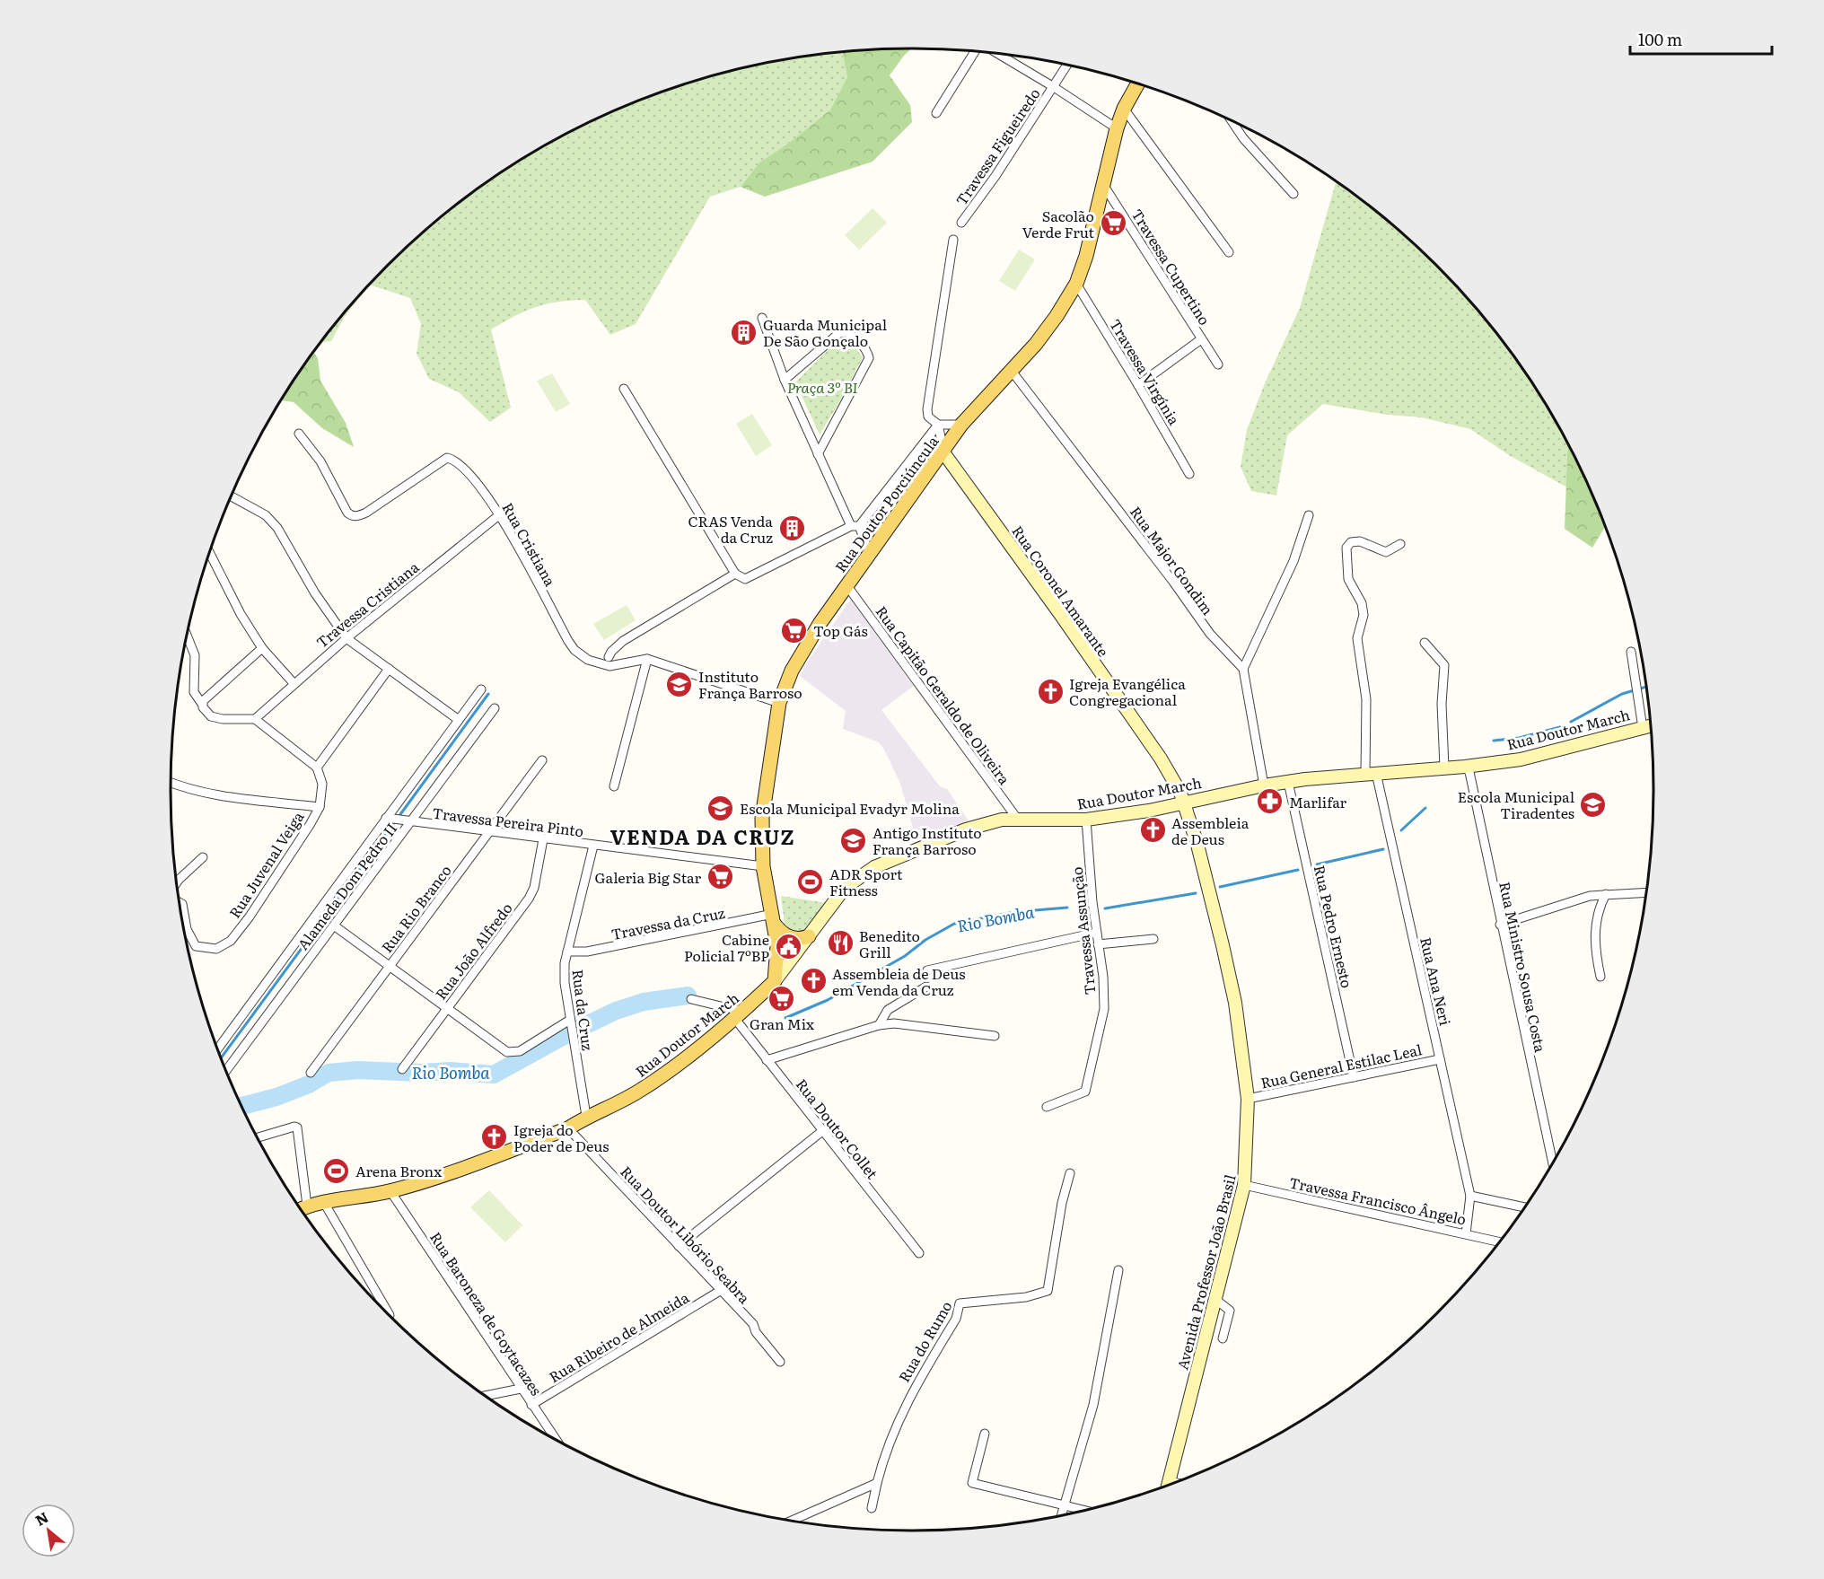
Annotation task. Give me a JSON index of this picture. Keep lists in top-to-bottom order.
{
  "streets": {
    "main road": [
      "Rua Doutor Porciúncula",
      "Rua Coronel Amarante",
      "Rua Doutor March",
      "Avenida Professor João Brasil"
    ],
    "street": [
      "Travessa Figueiredo",
      "Travessa Cupertino",
      "Travessa Virgínia",
      "Rua Cristiana",
      "Rua Major Gondim",
      "Travessa Cristiana",
      "Rua Capitão Geraldo de Oliveira",
      "Travessa Pereira Pinto",
      "Rua Juvenal Veiga",
      "Alameda Dom Pedro II",
      "Rua Rio Branco",
      "Travessa da Cruz",
      "Rua Pedro Ernesto",
      "Travessa Assunção",
      "Rua João Alfredo",
      "Rua Ministro Sousa Costa",
      "Rua Ana Neri",
      "Rua da Cruz",
      "Rua General Estilac Leal",
      "Rua Doutor Collet",
      "Travessa Francisco Ângelo",
      "Rua Doutor Libório Seabra",
      "Rua Baroneza de Goytacazes",
      "Rua Ribeiro de Almeida",
      "Rua do Rumo"
    ]
  },
  "crossings": [
    ["Travessa Cupertino", "Rua Doutor Porciúncula"],
    ["Travessa Virgínia", "Rua Doutor Porciúncula"],
    ["Rua Doutor Porciúncula", "Rua Cristiana"],
    ["Rua Doutor Porciúncula", "Rua Major Gondim"],
    ["Rua Doutor Porciúncula", "Rua Coronel Amarante"],
    ["Rua Doutor Porciúncula", "Rua Capitão Geraldo de Oliveira"],
    ["Rua Doutor Porciúncula", "Rua Doutor March"],
    ["Rua Doutor Porciúncula", "Travessa Pereira Pinto"],
    ["Rua Doutor Porciúncula", "Travessa da Cruz"],
    ["Rua Cristiana", "Travessa Cristiana"],
    ["Rua Coronel Amarante", "Rua Doutor March"],
    ["Rua Coronel Amarante", "Avenida Professor João Brasil"],
    ["Rua Capitão Geraldo de Oliveira", "Rua Doutor March"],
    ["Rua Doutor March", "Rua Pedro Ernesto"],
    ["Rua Doutor March", "Travessa Assunção"],
    ["Rua Doutor March", "Rua Ministro Sousa Costa"],
    ["Rua Doutor March", "Rua Ana Neri"],
    ["Rua Doutor March", "Rua da Cruz"],
    ["Rua Doutor March", "Rua Doutor Collet"],
    ["Rua Doutor March", "Rua Doutor Libório Seabra"],
    ["Rua Doutor March", "Avenida Professor João Brasil"],
    ["Rua Doutor March", "Rua Baroneza de Goytacazes"],
    ["Travessa Pereira Pinto", "Alameda Dom Pedro II"],
    ["Travessa Pereira Pinto", "Rua Rio Branco"],
    ["Travessa Pereira Pinto", "Rua João Alfredo"],
    ["Travessa Pereira Pinto", "Rua da Cruz"],
    ["Travessa da Cruz", "Rua da Cruz"],
    ["Rua Pedro Ernesto", "Rua General Estilac Leal"],
    ["Rua Ana Neri", "Rua General Estilac Leal"],
    ["Rua Ana Neri", "Travessa Francisco Ângelo"],
    ["Rua General Estilac Leal", "Avenida Professor João Brasil"],
    ["Travessa Francisco Ângelo", "Avenida Professor João Brasil"],
    ["Rua Doutor Libório Seabra", "Rua Ribeiro de Almeida"],
    ["Rua Baroneza de Goytacazes", "Rua Ribeiro de Almeida"]
  ],
  "districts": ["VENDA DA CRUZ"],
  "water": ["Rio Bomba"],
  "parks": ["Praça 3º BI"],
  "places": {
    "supermarket": [
      "Sacolão Verde Frut",
      "Top Gás",
      "Galeria Big Star",
      "Gran Mix"
    ],
    "building": ["Guarda Municipal De São Gonçalo", "CRAS Venda da Cruz"],
    "school or university": [
      "Instituto França Barroso",
      "Escola Municipal Tiradentes",
      "Escola Municipal Evadyr Molina",
      "Antigo Instituto França Barroso"
    ],
    "church": [
      "Igreja Evangélica Congregacional",
      "Assembleia de Deus",
      "Assembleia de Deus em Venda da Cruz",
      "Igreja do Poder de Deus"
    ],
    "pharmacy": ["Marlifar"],
    "sports": ["ADR Sport Fitness", "Arena Bronx"],
    "restaurant": ["Benedito Grill"],
    "public building": ["Cabine Policial 7ºBP"]
  },
  "scale_bar": "100 m",
  "north": "top left"
}
